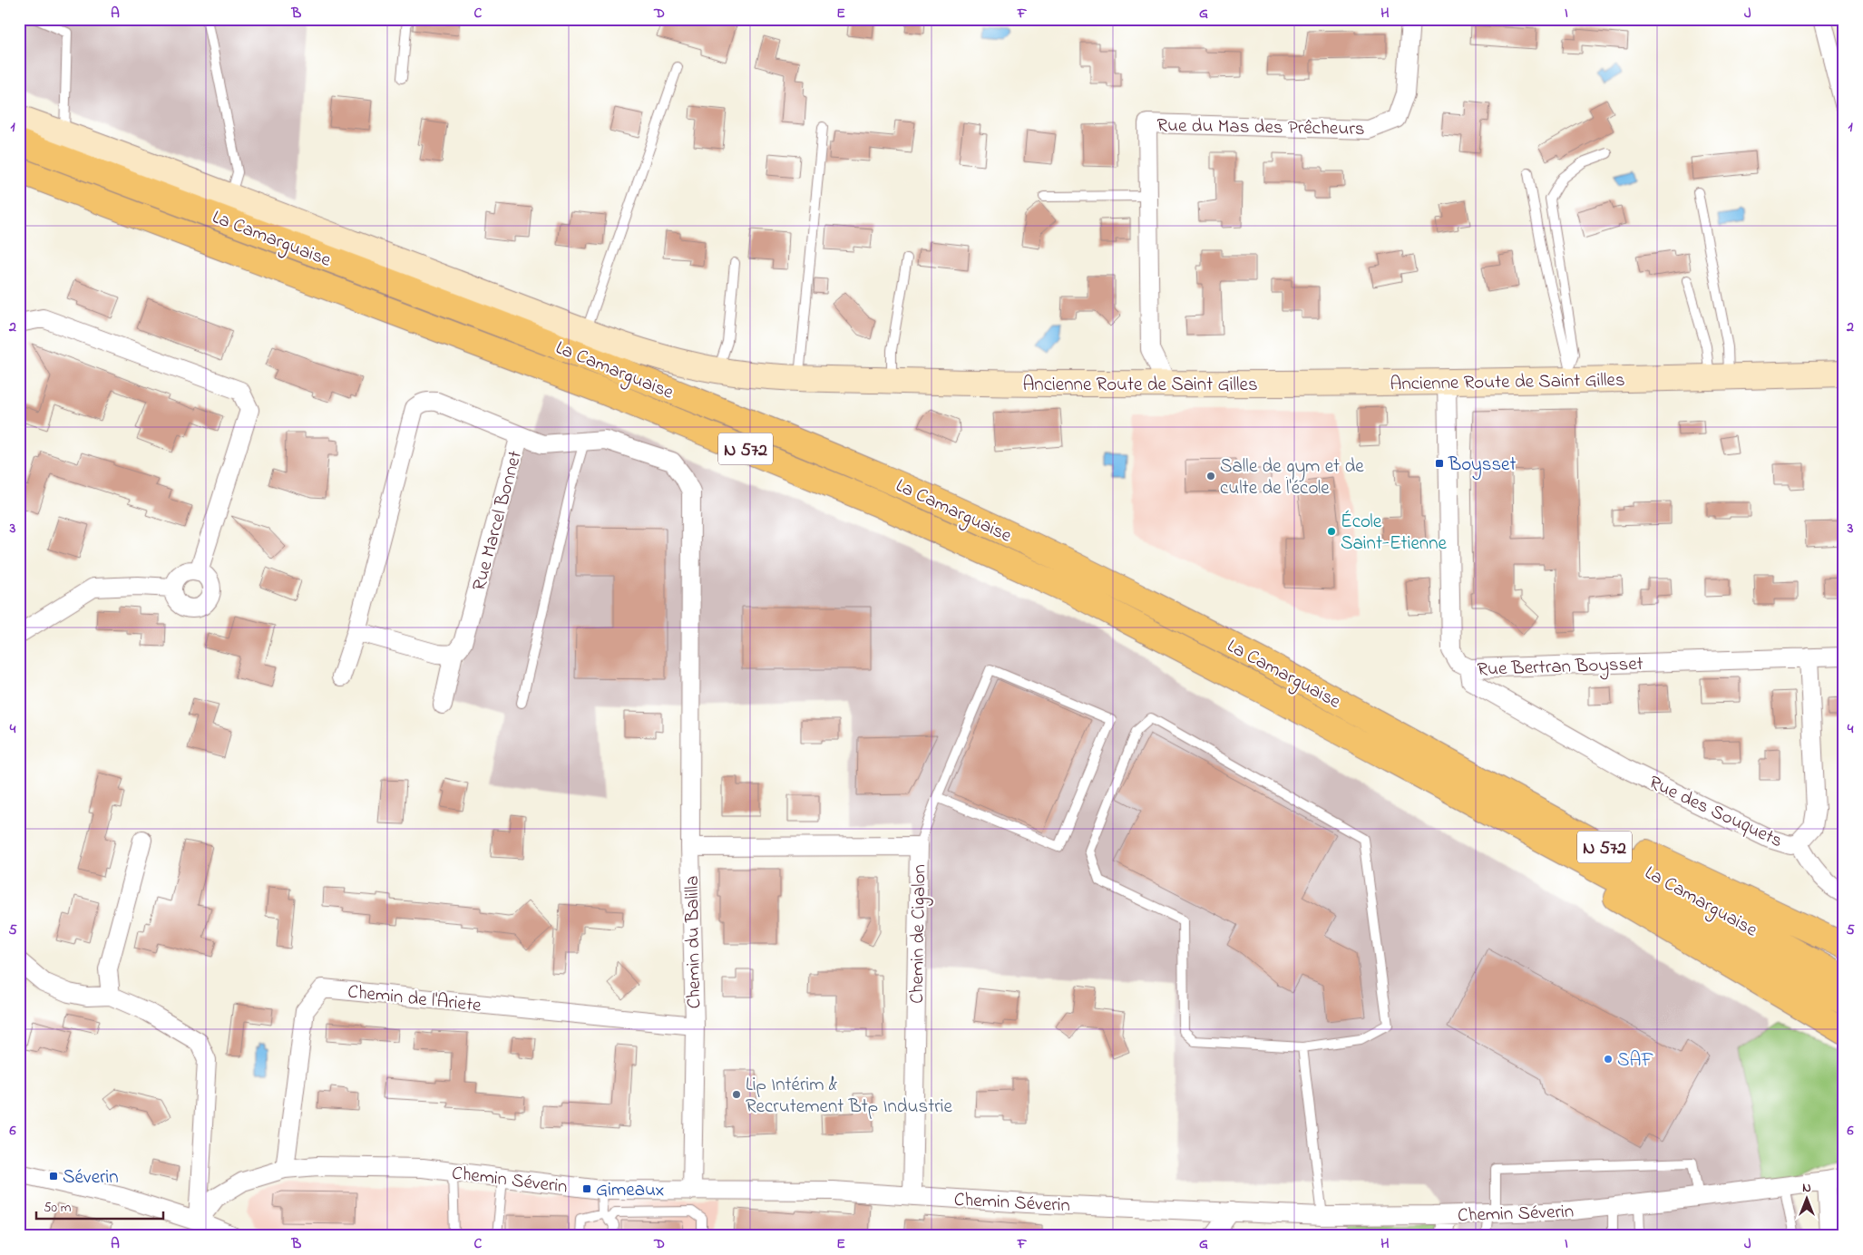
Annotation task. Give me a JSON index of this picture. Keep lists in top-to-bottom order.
{
  "streets": {
    "highway": ["La Camarguaise", "N 572"],
    "street": [
      "Rue du Mas des Prêcheurs",
      "Ancienne Route de Saint Gilles",
      "Rue Marcel Bonnet",
      "Rue Bertran Boysset",
      "Rue des Souquets",
      "Chemin de Cigalon",
      "Chemin du Balilla",
      "Chemin de l'Ariete",
      "Chemin Séverin"
    ]
  },
  "crossings": [
    ["Rue du Mas des Prêcheurs", "Ancienne Route de Saint Gilles"],
    ["Ancienne Route de Saint Gilles", "Rue Bertran Boysset"],
    ["Rue Marcel Bonnet", "Chemin du Balilla"],
    ["Rue Bertran Boysset", "Rue des Souquets"],
    ["Chemin de Cigalon", "Chemin du Balilla"],
    ["Chemin de Cigalon", "Chemin Séverin"],
    ["Chemin du Balilla", "Chemin de l'Ariete"],
    ["Chemin du Balilla", "Chemin Séverin"],
    ["Chemin de l'Ariete", "Chemin Séverin"]
  ],
  "places": {
    "transit": ["Boysset", "Séverin", "Gimeaux"],
    "other": [
      "Salle de gym et de culte de l'école",
      "École Saint-Etienne",
      "SAF",
      "Lip Intérim & Recrutement Btp Industrie"
    ]
  },
  "scale_bar": "50 m",
  "north": "top",
  "grid": {
    "columns": [
      "A",
      "B",
      "C",
      "D",
      "E",
      "F",
      "G",
      "H",
      "I",
      "J"
    ],
    "rows": [
      "1",
      "2",
      "3",
      "4",
      "5",
      "6"
    ]
  }
}
